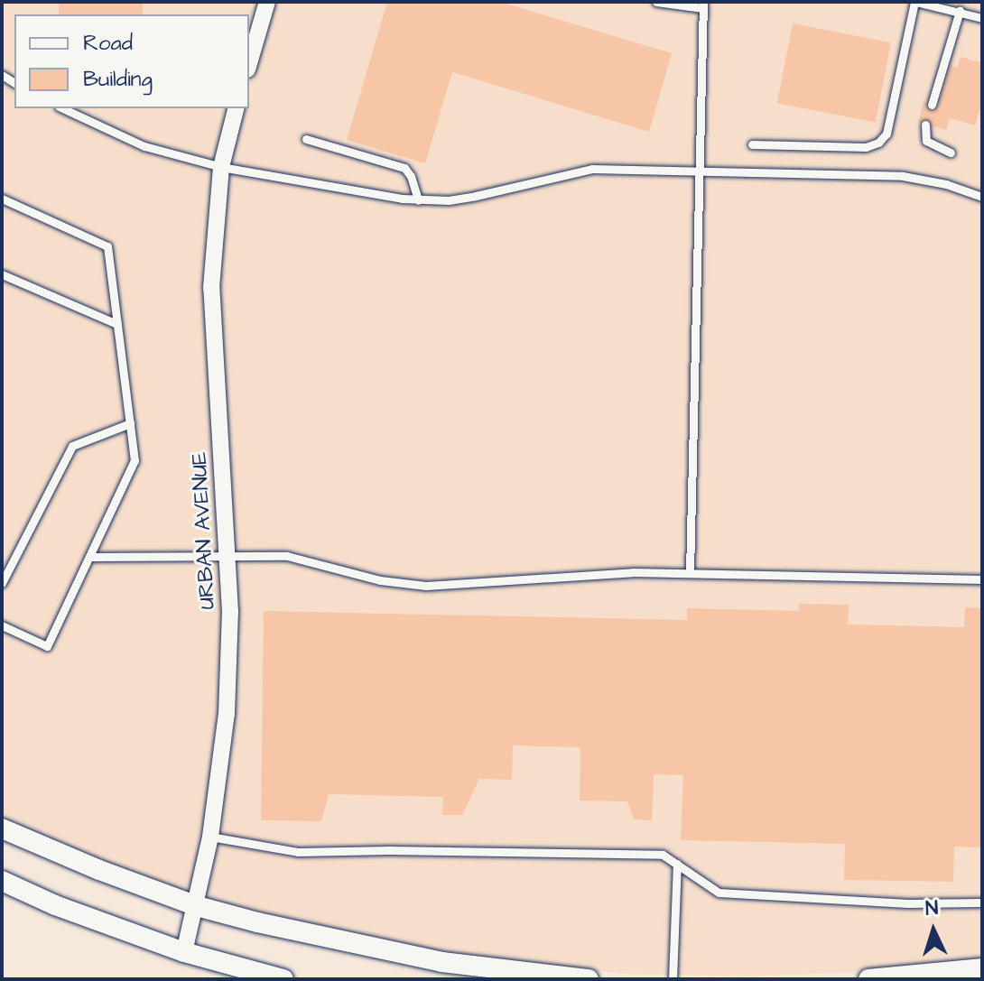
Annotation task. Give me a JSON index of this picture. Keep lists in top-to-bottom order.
{
  "streets": {
    "street": ["URBAN AVENUE"]
  },
  "legend": ["Road", "Building"],
  "north": "top"
}
